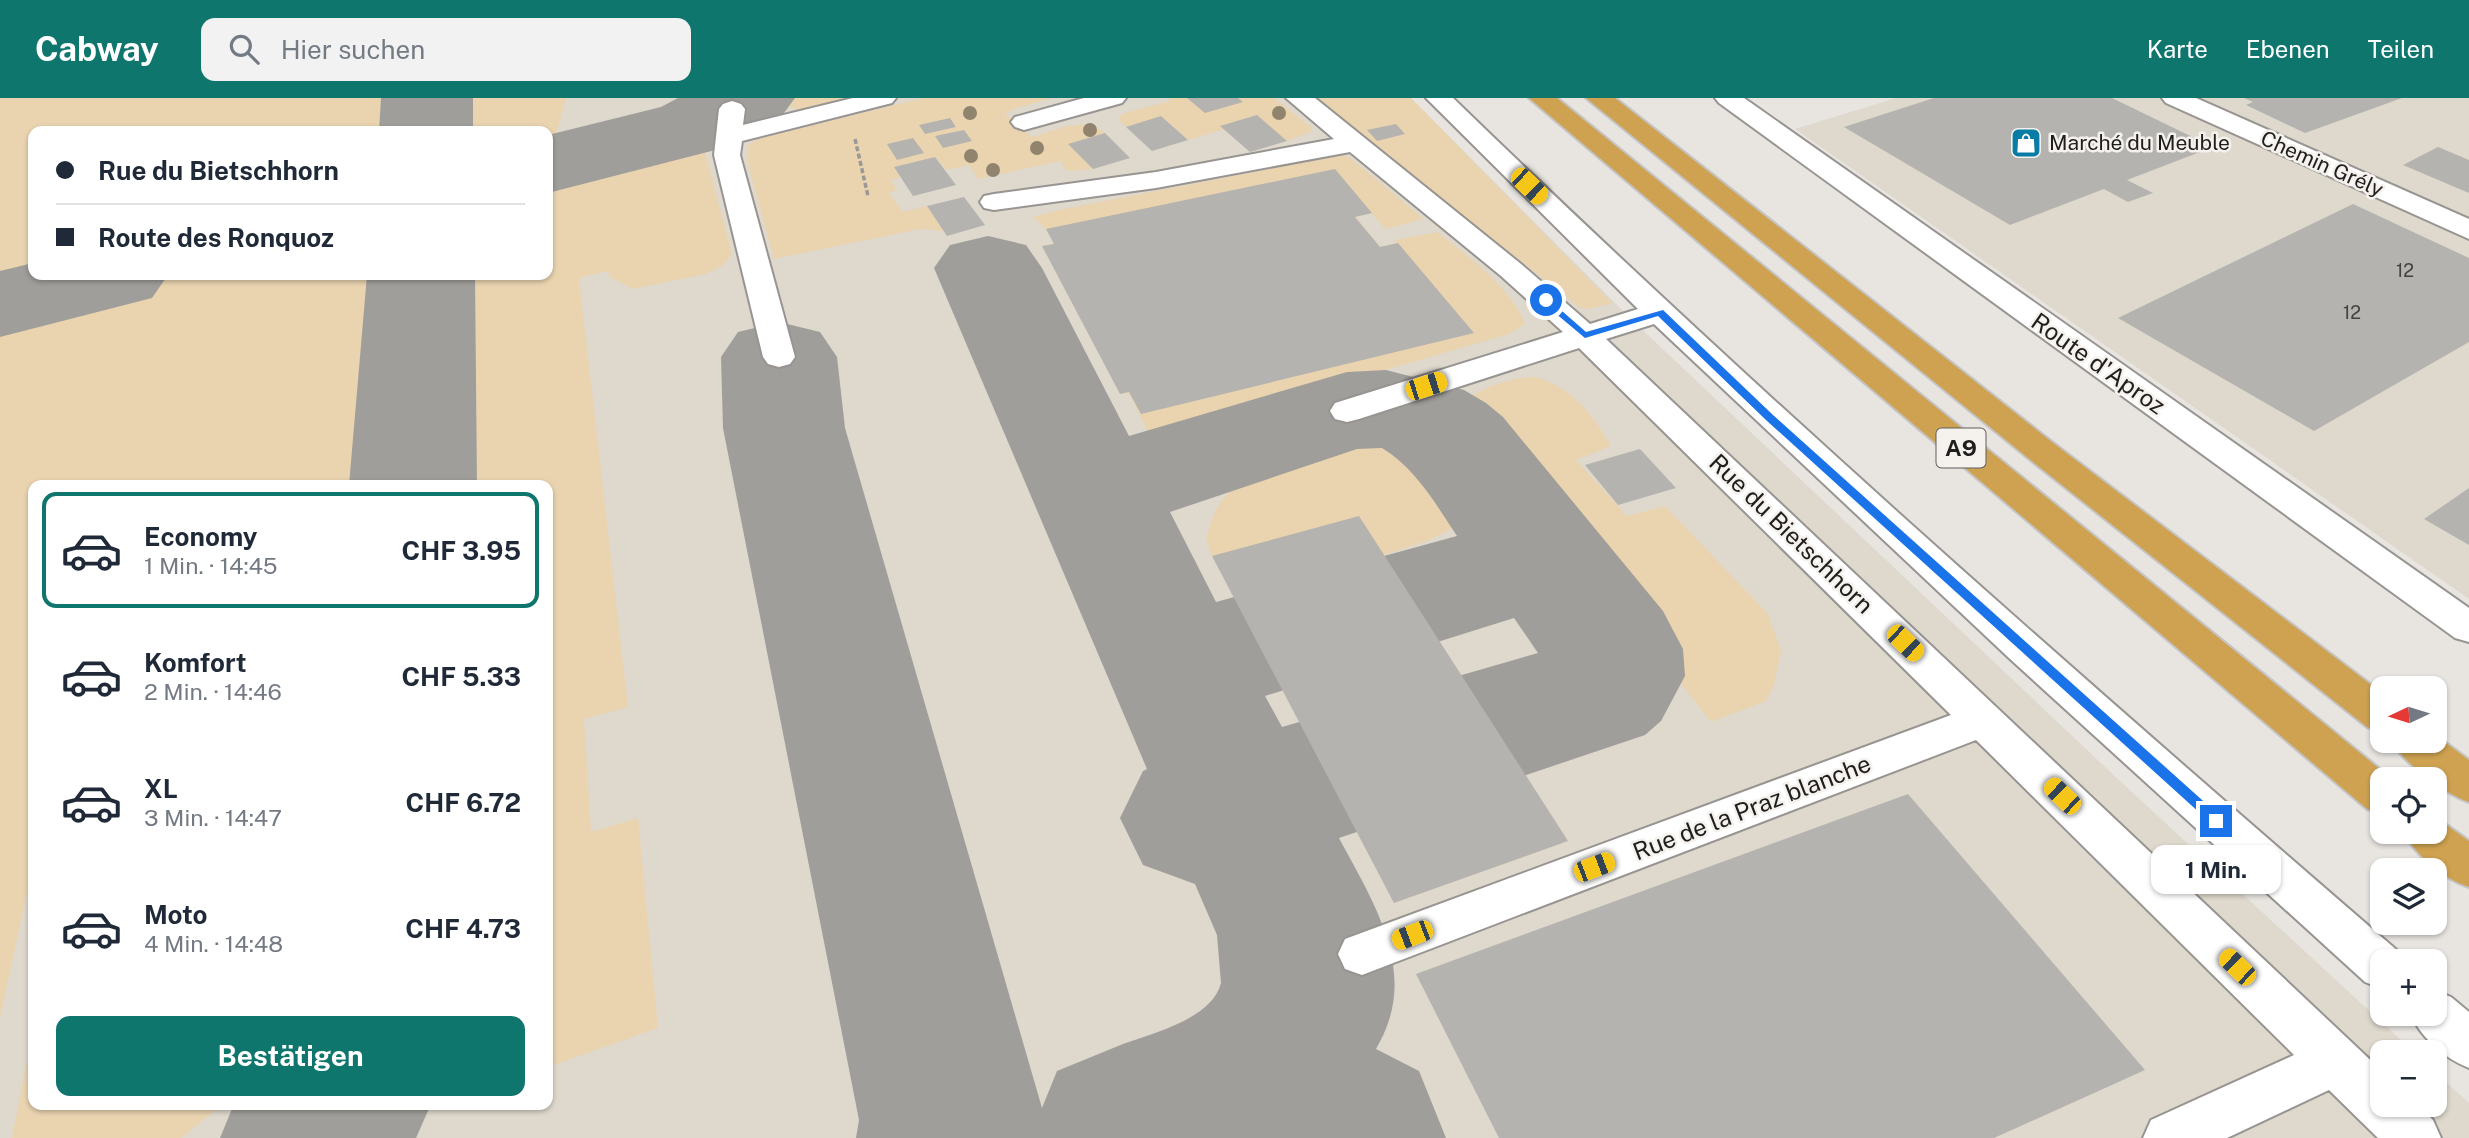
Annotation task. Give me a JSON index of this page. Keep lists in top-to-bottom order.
{
  "streets": {
    "highway": ["A9"],
    "street": [
      "Chemin Grély",
      "Route d'Aproz",
      "Rue du Bietschhorn",
      "Rue de la Praz blanche"
    ]
  },
  "crossings": [
    ["Rue du Bietschhorn", "Rue de la Praz blanche"]
  ],
  "places": {
    "shop": ["Marché du Meuble"]
  },
  "house_numbers": ["12", "12"],
  "north": "left",
  "page": {
    "header": "Cabway",
    "search": "Hier suchen",
    "nav": ["Karte", "Ebenen", "Teilen"],
    "banner": ["Rue du Bietschhorn", "Route des Ronquoz"],
    "list": [
      {
        "name": "Economy",
        "note": "1 Min. · 14:45",
        "value": "CHF 3.95"
      },
      {
        "name": "Komfort",
        "note": "2 Min. · 14:46",
        "value": "CHF 5.33"
      },
      {
        "name": "XL",
        "note": "3 Min. · 14:47",
        "value": "CHF 6.72"
      },
      {
        "name": "Moto",
        "note": "4 Min. · 14:48",
        "value": "CHF 4.73"
      }
    ],
    "map_buttons": ["+", "−"],
    "bubble": "1 Min.",
    "buttons": "Bestätigen"
  }
}
